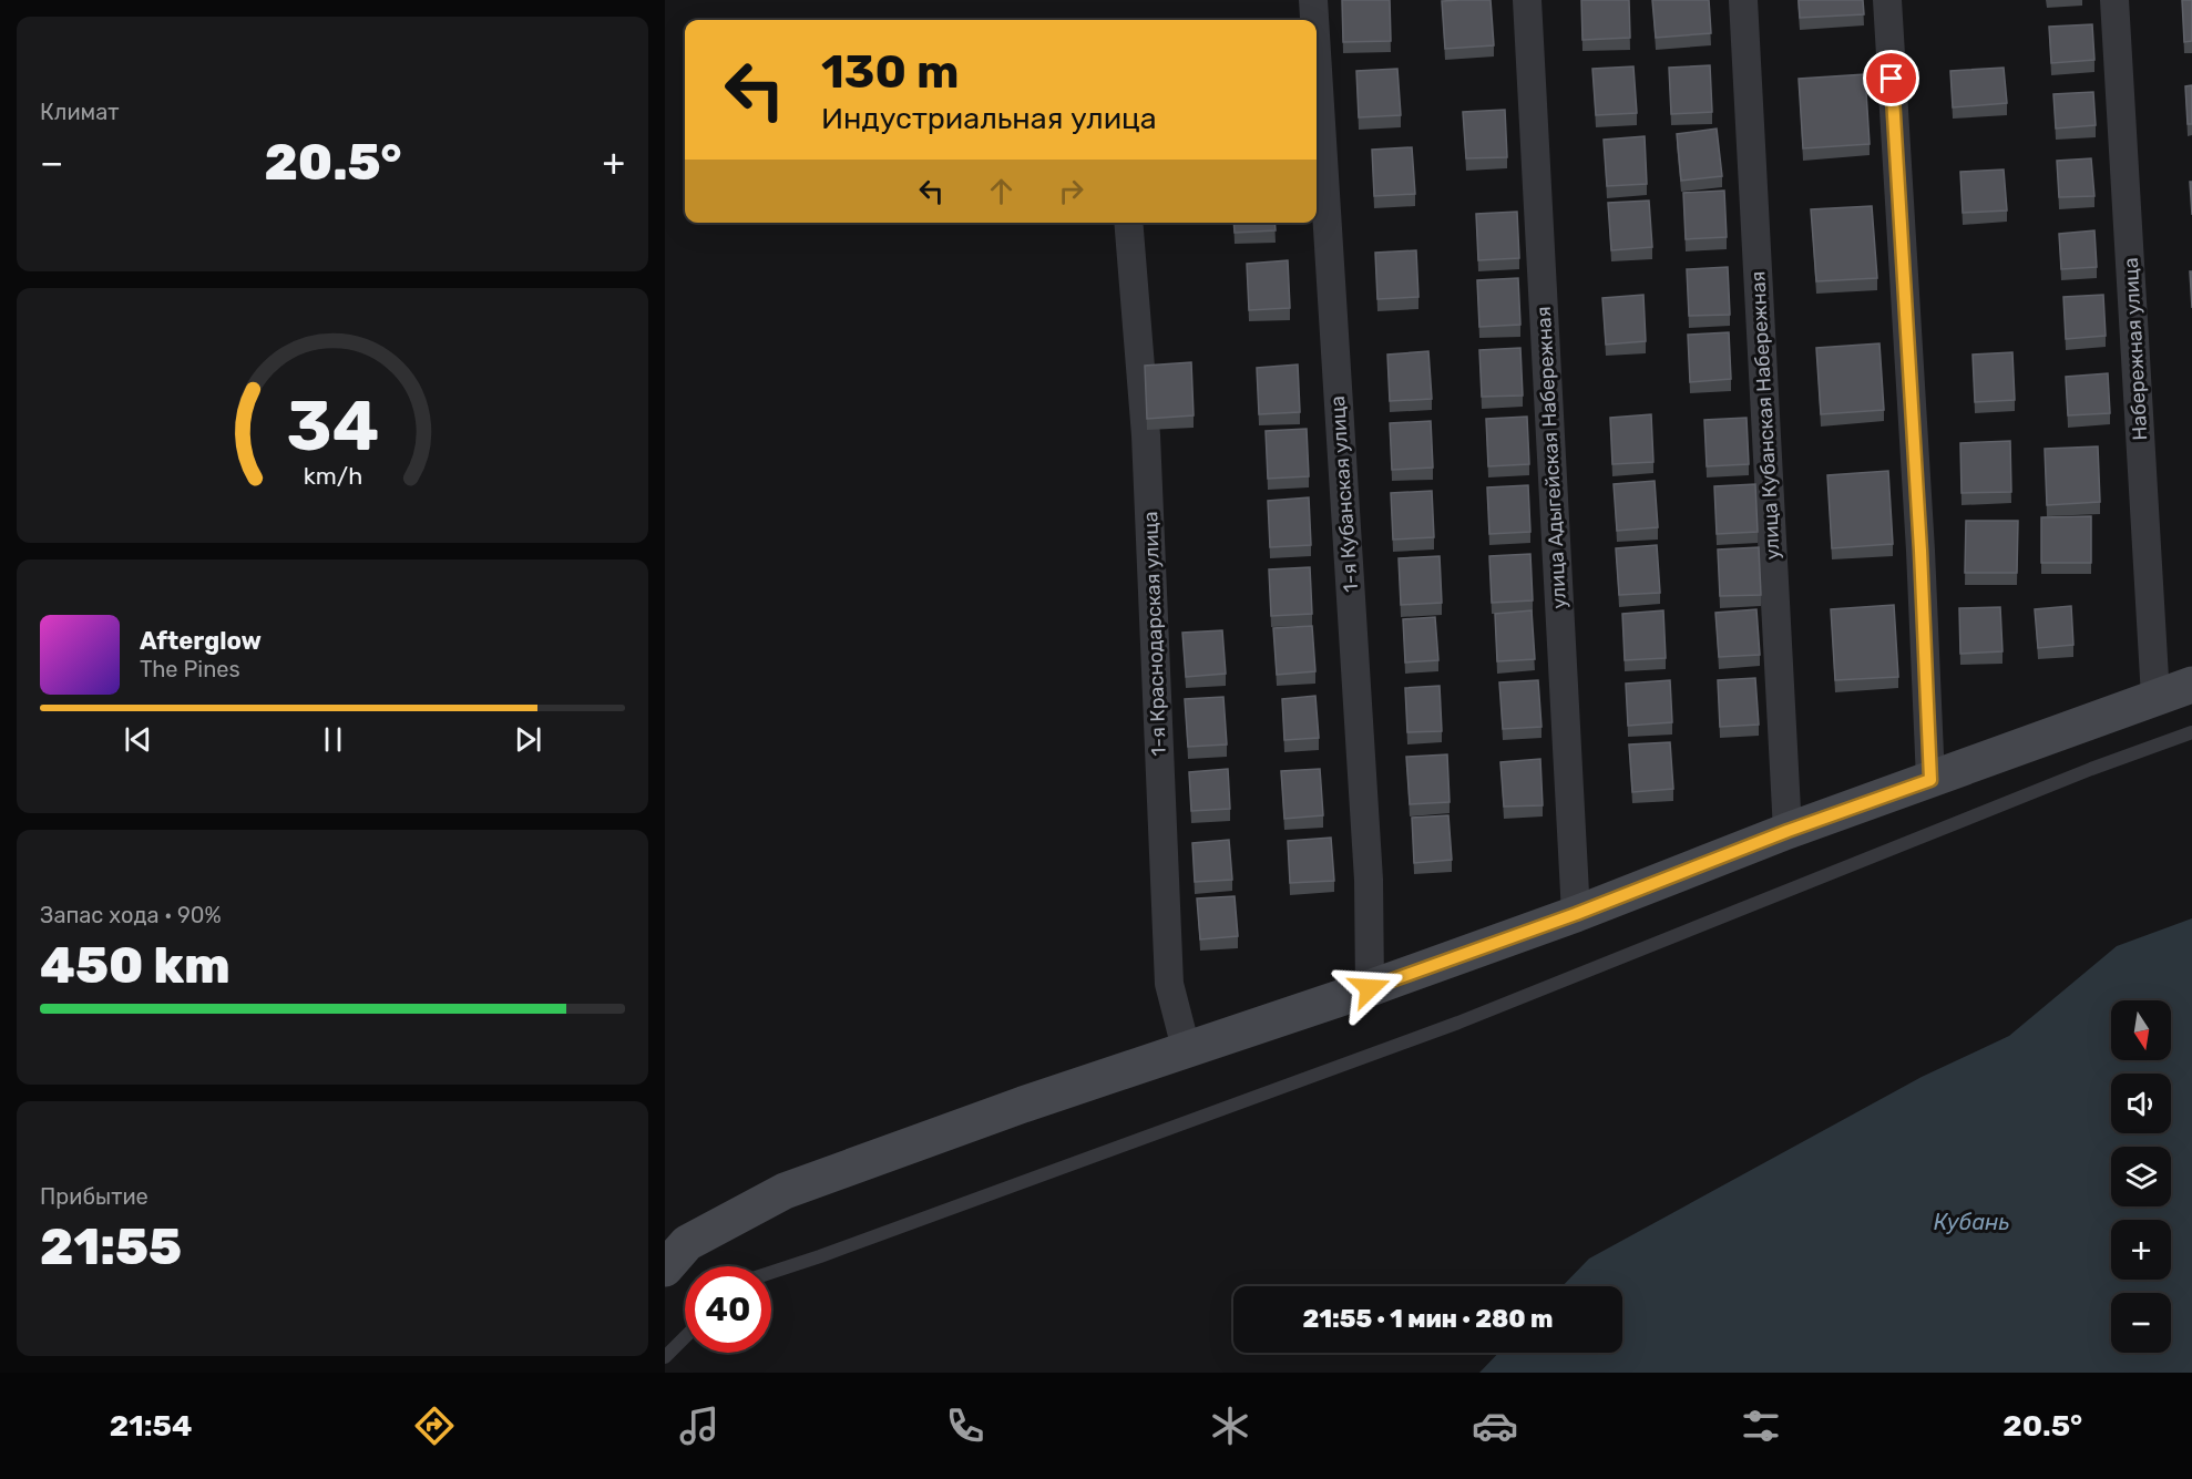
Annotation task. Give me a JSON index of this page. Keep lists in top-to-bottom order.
{
  "streets": {
    "street": [
      "Набережная улица",
      "улица Кубанская Набережная",
      "улица Адыгейская Набережная",
      "1-я Кубанская улица",
      "1-я Краснодарская улица"
    ]
  },
  "water": ["Кубань"],
  "north": "bottom",
  "page": {
    "tile": [
      "Климат",
      ["Запас хода · 90%", "450 km"],
      ["Прибытие", "21:55"]
    ],
    "turn": ["130 m", "Индустриальная улица"],
    "heat": ["−", "20.5°", "+"],
    "song": ["Afterglow", "The Pines"],
    "map_buttons": ["+", "−"],
    "limit": "40",
    "trip": "21:55 · 1 мин · 280 m",
    "tabs": ["21:54", "20.5°"],
    "gauge": ["34", "km/h"]
  }
}
